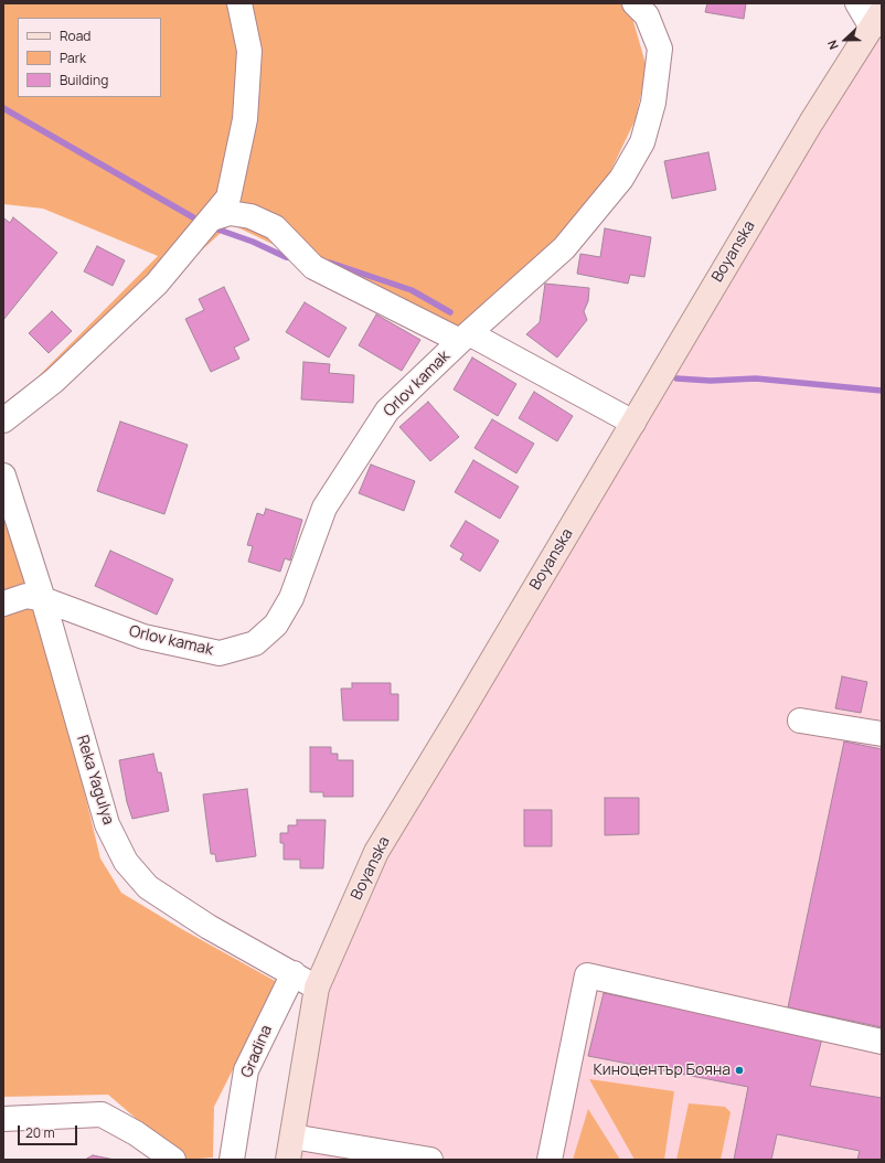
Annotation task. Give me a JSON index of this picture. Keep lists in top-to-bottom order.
{
  "streets": {
    "main road": ["Boyanska"],
    "street": ["Orlov kamak", "Reka Yagulya", "Gradina"]
  },
  "crossings": [
    ["Boyanska", "Reka Yagulya"],
    ["Orlov kamak", "Reka Yagulya"],
    ["Reka Yagulya", "Gradina"]
  ],
  "places": ["Киноцентър Бояна"],
  "legend": ["Road", "Park", "Building"],
  "scale_bar": "20 m",
  "north": "left"
}
